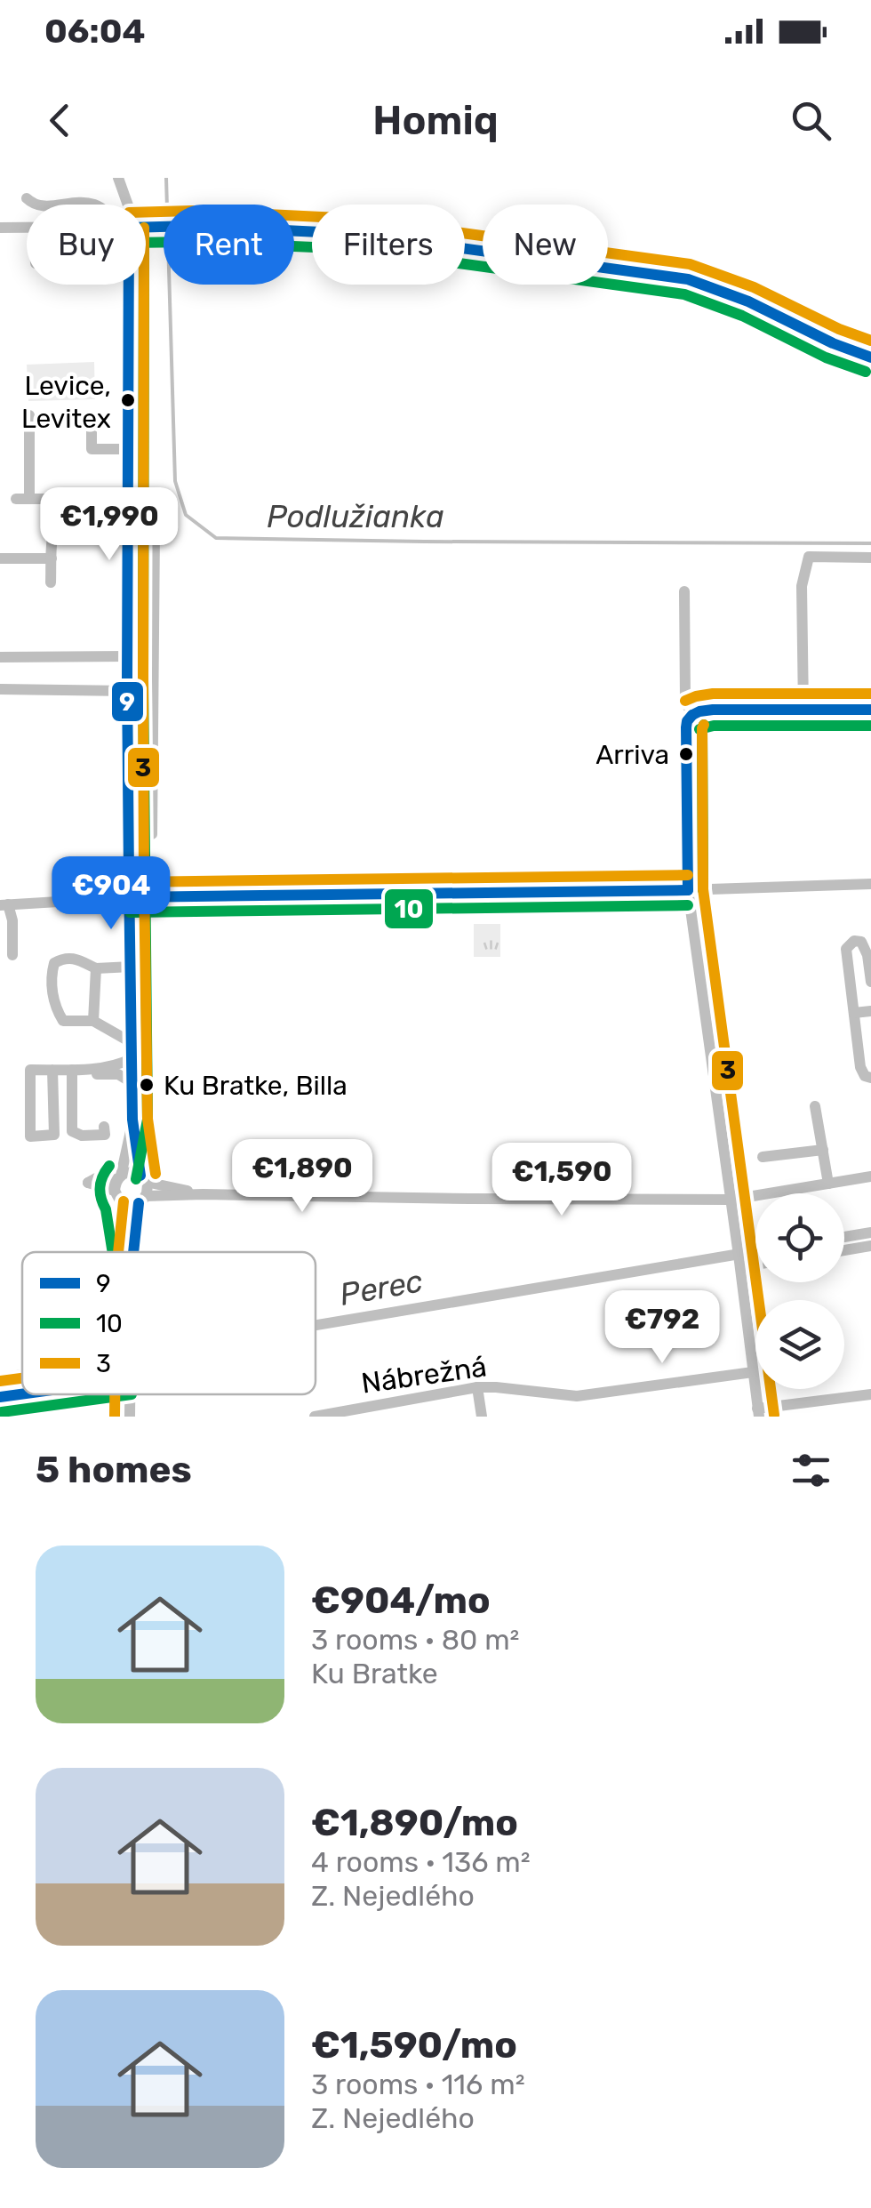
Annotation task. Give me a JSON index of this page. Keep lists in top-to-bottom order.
{
  "streets": {
    "street": ["Nábrežná"]
  },
  "water": ["Podlužianka", "Perec"],
  "places": ["Levice, Levitex", "Arriva", "Ku Bratke, Billa"],
  "lines": ["transit line 3", "transit line 9", "transit line 10"],
  "legend": ["9", "10", "3"],
  "page": {
    "status": "06:04",
    "header": "Homiq",
    "chip": [
      "Buy",
      "Rent",
      "Filters",
      "New"
    ],
    "price": [
      "€1,990",
      "€904",
      "€1,890",
      "€1,590",
      "€792"
    ],
    "heading": "5 homes",
    "list": [
      {
        "name": "€904/mo",
        "note": "3 rooms · 80 m² · Ku Bratke"
      },
      {
        "name": "€1,890/mo",
        "note": "4 rooms · 136 m² · Z. Nejedlého"
      },
      {
        "name": "€1,590/mo",
        "note": "3 rooms · 116 m² · Z. Nejedlého"
      }
    ]
  }
}
